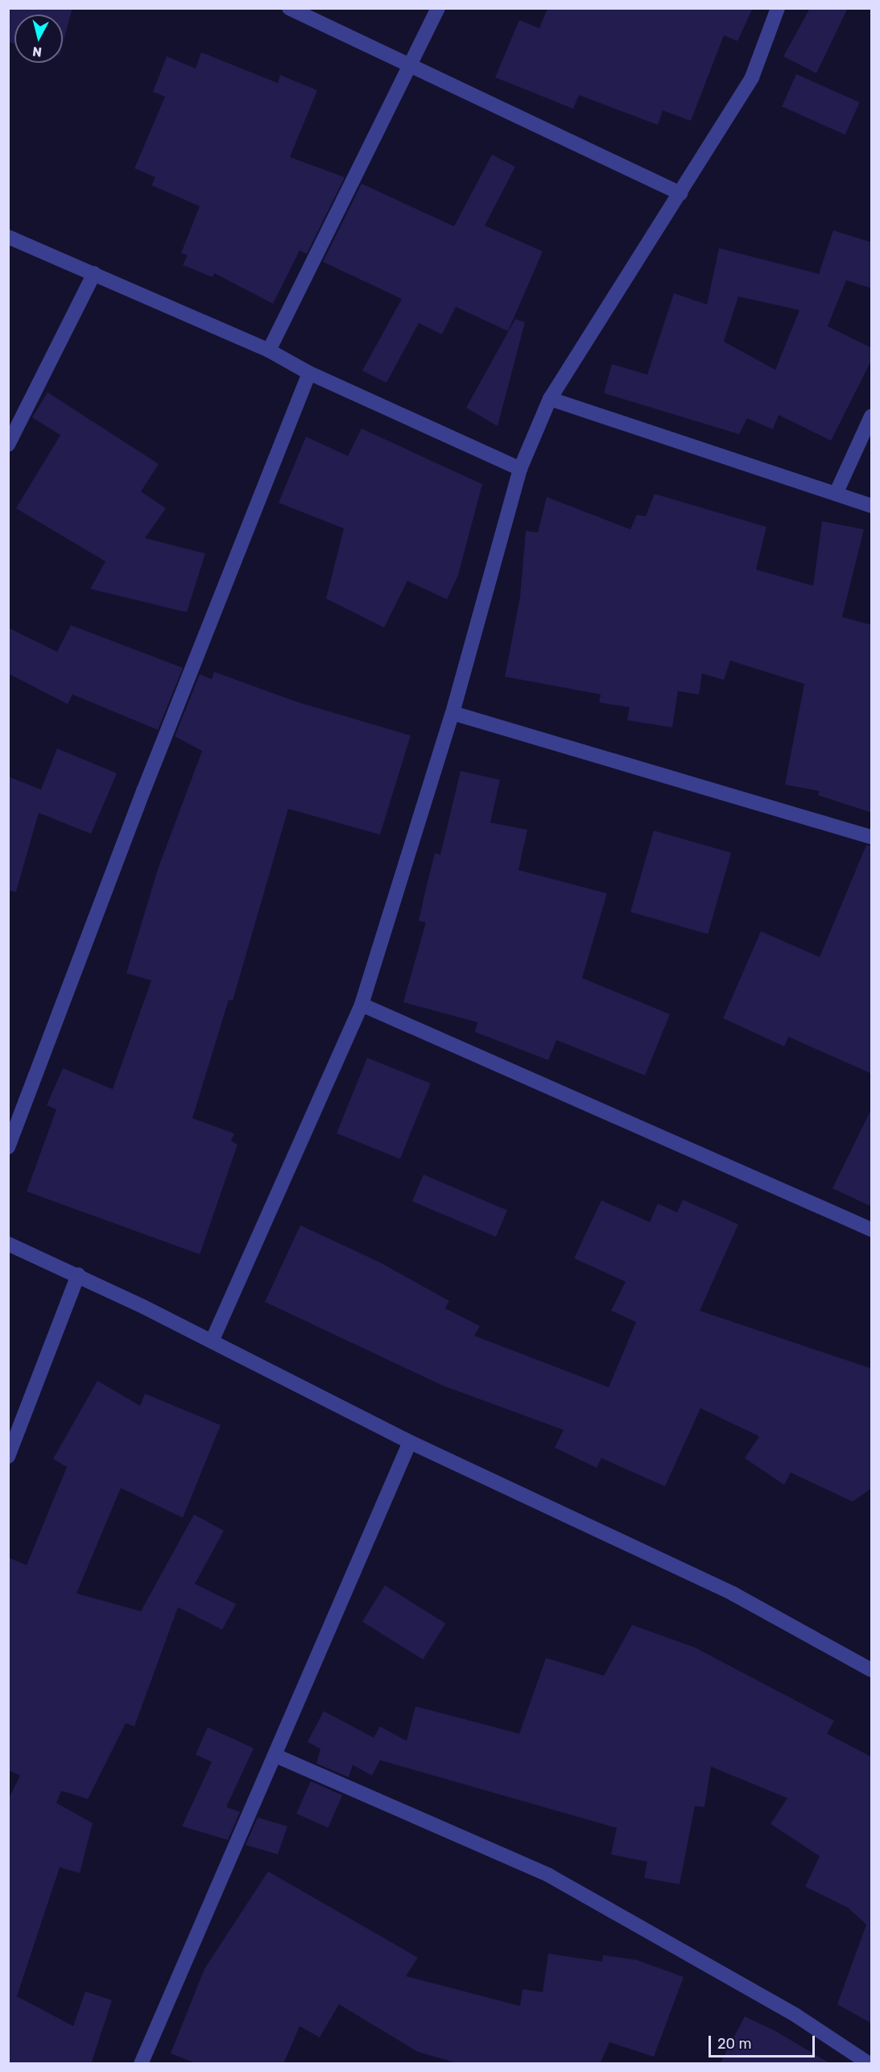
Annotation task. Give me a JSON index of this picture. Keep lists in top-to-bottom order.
{
  "scale_bar": "20 m",
  "north": "bottom"
}
